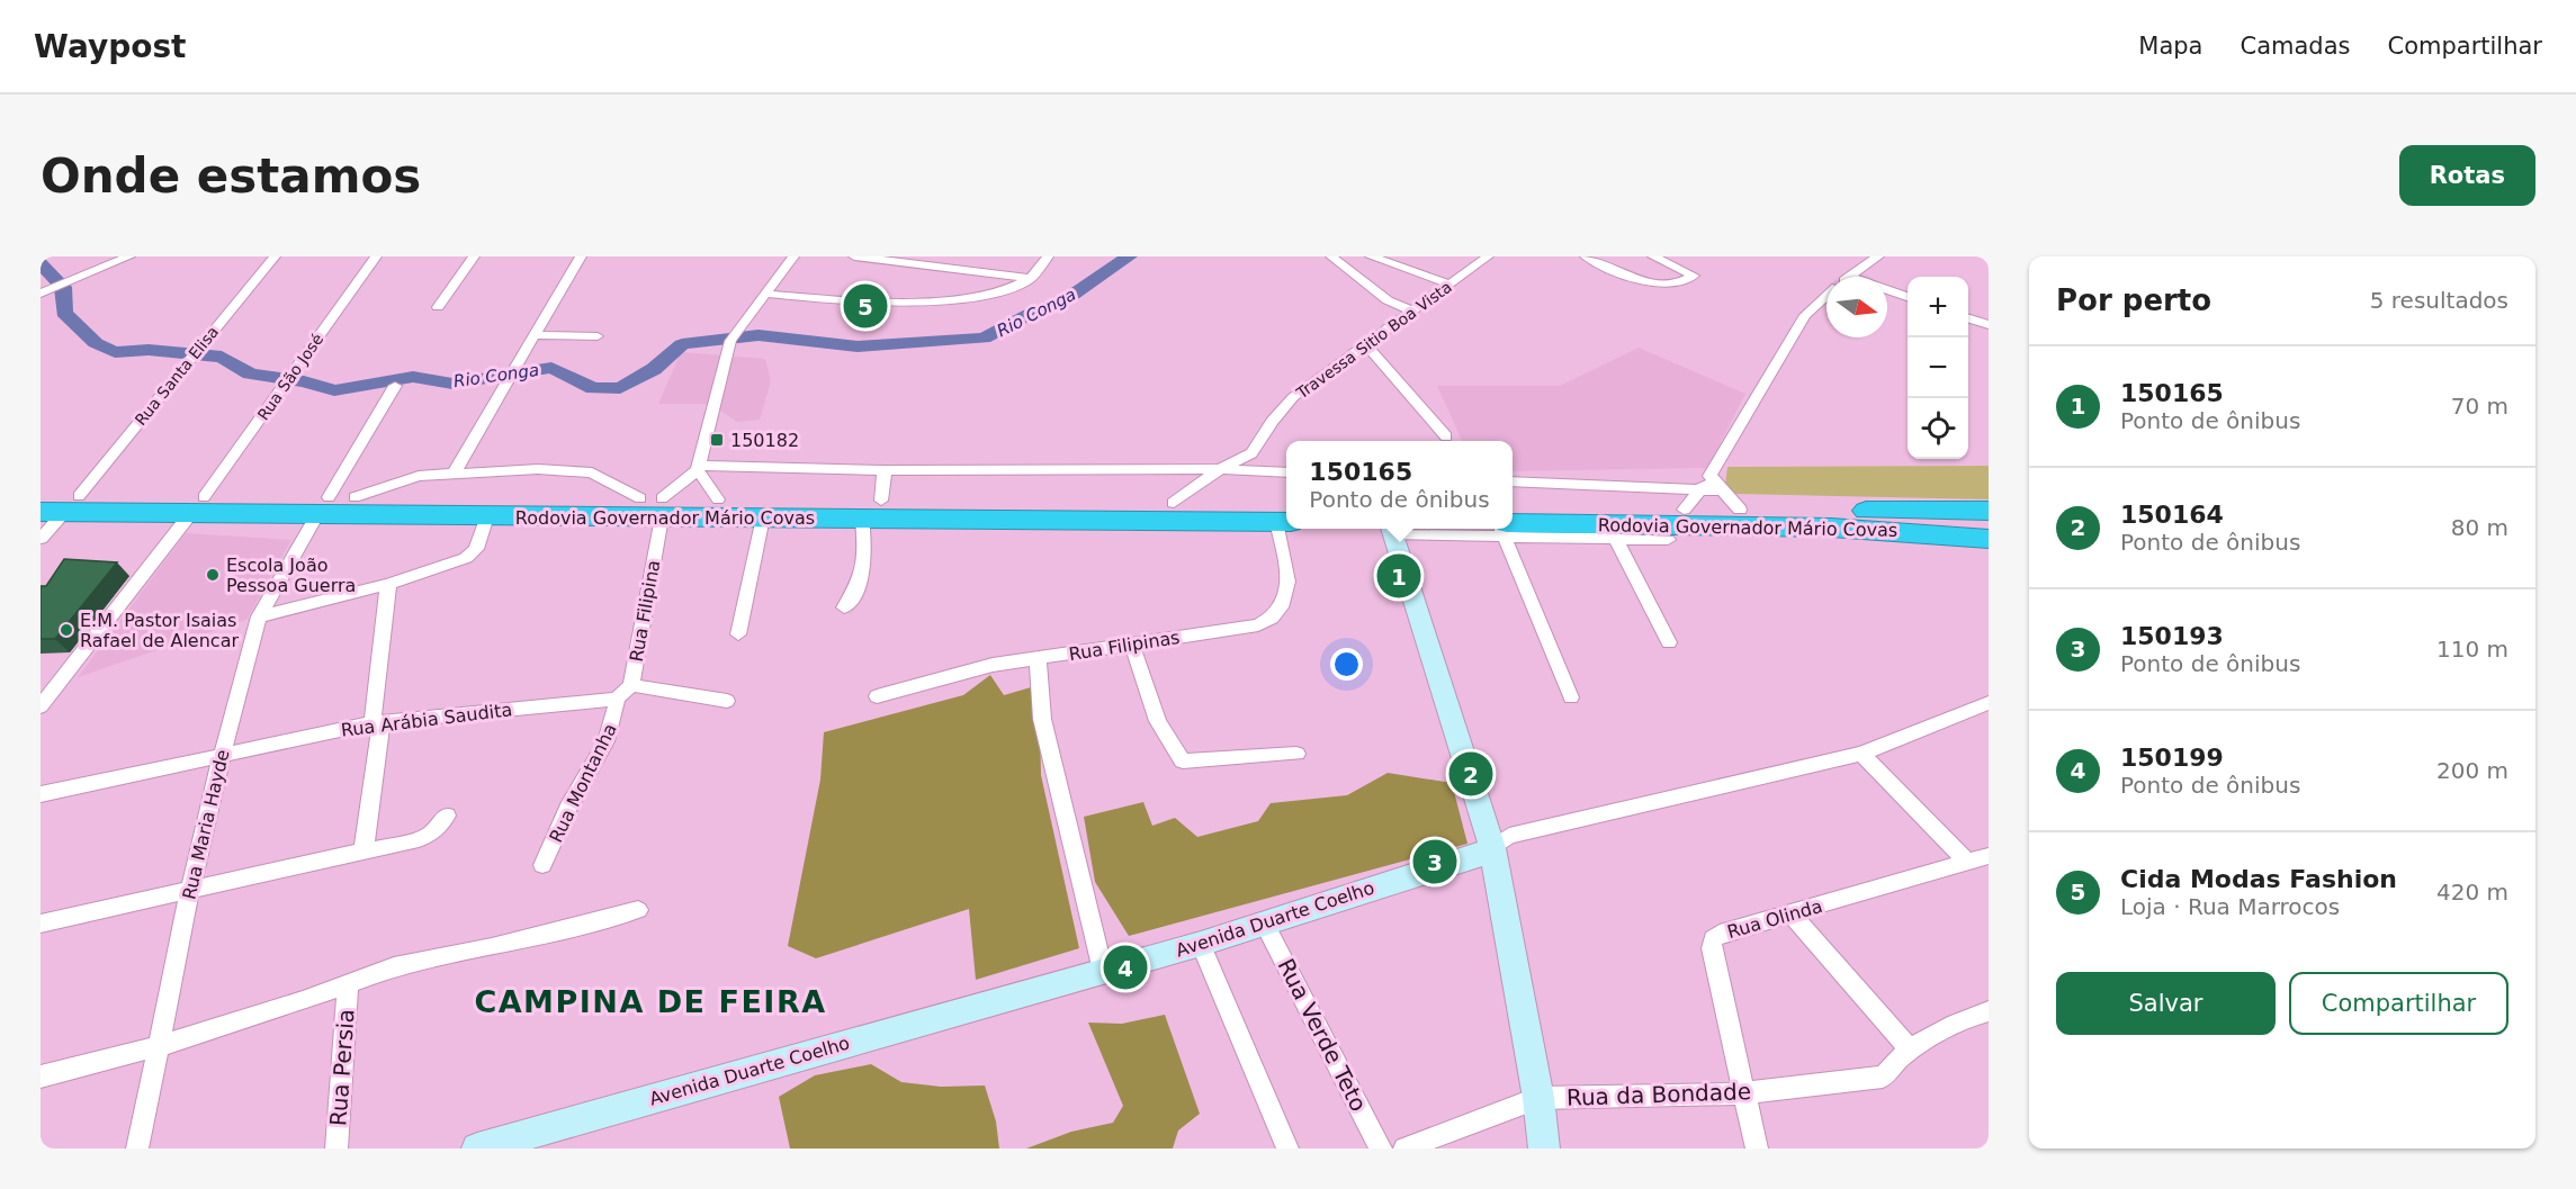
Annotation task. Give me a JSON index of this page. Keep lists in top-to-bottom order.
{
  "streets": {
    "highway": ["Rodovia Governador Mário Covas"],
    "main road": ["Avenida Duarte Coelho"],
    "street": [
      "Travessa Sitio Boa Vista",
      "Rua Santa Elisa",
      "Rua São José",
      "Rua Filipina",
      "Rua Filipinas",
      "Rua Arábia Saudita",
      "Rua Montanha",
      "Rua Maria Hayde",
      "Rua Olinda",
      "Rua Verde Teto",
      "Rua Persia",
      "Rua da Bondade"
    ]
  },
  "crossings": [
    ["Travessa Sitio Boa Vista", "Rodovia Governador Mário Covas"],
    ["Rua Santa Elisa", "Rodovia Governador Mário Covas"],
    ["Rua São José", "Rodovia Governador Mário Covas"],
    ["Rodovia Governador Mário Covas", "Rua Filipina"],
    ["Rodovia Governador Mário Covas", "Rua Maria Hayde"],
    ["Rua Filipina", "Rua Arábia Saudita"],
    ["Rua Filipina", "Rua Montanha"],
    ["Rua Arábia Saudita", "Rua Montanha"],
    ["Rua Arábia Saudita", "Rua Maria Hayde"],
    ["Avenida Duarte Coelho", "Rua Verde Teto"],
    ["Rua Olinda", "Rua da Bondade"]
  ],
  "districts": ["CAMPINA DE FEIRA"],
  "water": ["Rio Conga"],
  "places": {
    "transit": ["150182"],
    "other": ["Escola João Pessoa Guerra", "E.M. Pastor Isaias Rafael de Alencar"]
  },
  "north": "right",
  "page": {
    "header": "Waypost",
    "nav": ["Mapa", "Camadas", "Compartilhar"],
    "buttons": [
      "Rotas",
      ["Salvar", "Compartilhar"]
    ],
    "title": "Onde estamos",
    "heading": ["Por perto", "5 resultados"],
    "map_buttons": ["+", "−"],
    "pins": [
      "5",
      "1",
      "2",
      "3",
      "4"
    ],
    "list": [
      {
        "mark": "1",
        "name": "150165",
        "note": "Ponto de ônibus",
        "value": "70 m"
      },
      {
        "mark": "2",
        "name": "150164",
        "note": "Ponto de ônibus",
        "value": "80 m"
      },
      {
        "mark": "3",
        "name": "150193",
        "note": "Ponto de ônibus",
        "value": "110 m"
      },
      {
        "mark": "4",
        "name": "150199",
        "note": "Ponto de ônibus",
        "value": "200 m"
      },
      {
        "mark": "5",
        "name": "Cida Modas Fashion",
        "note": "Loja · Rua Marrocos",
        "value": "420 m"
      }
    ],
    "popup": ["150165", "Ponto de ônibus"]
  }
}
